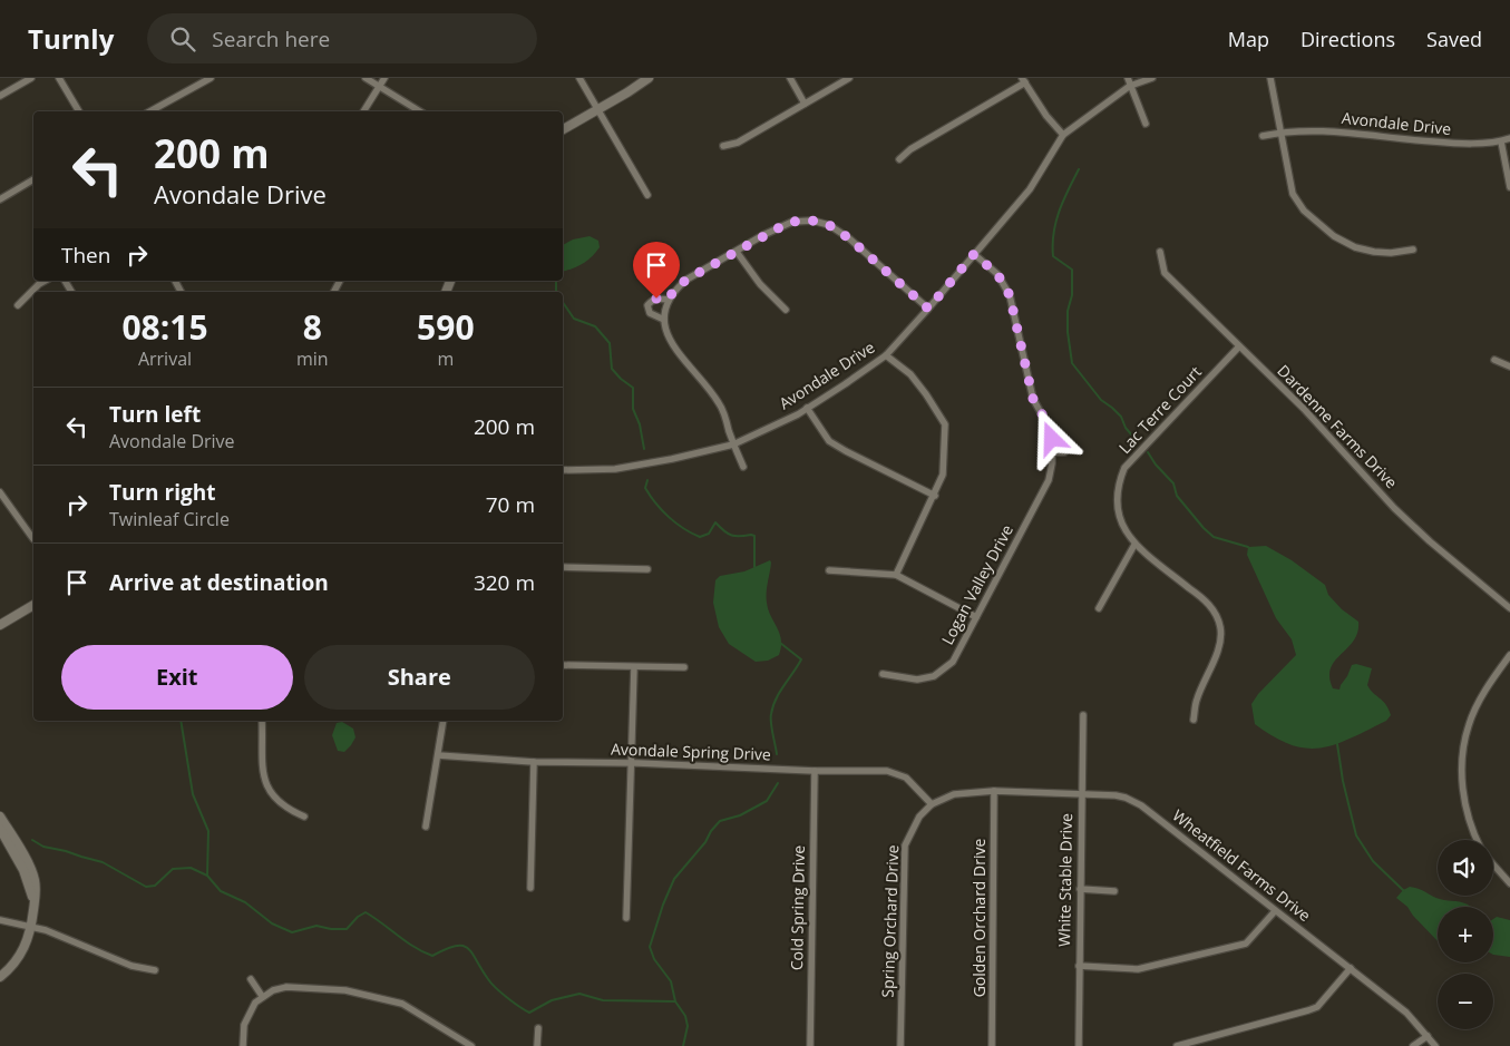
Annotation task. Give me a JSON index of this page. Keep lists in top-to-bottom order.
{
  "streets": {
    "street": [
      "Avondale Drive",
      "Lac Terre Court",
      "Dardenne Farms Drive",
      "Logan Valley Drive",
      "Avondale Spring Drive",
      "Wheatfield Farms Drive",
      "White Stable Drive",
      "Cold Spring Drive",
      "Golden Orchard Drive",
      "Spring Orchard Drive"
    ]
  },
  "crossings": [
    ["Avondale Drive", "Logan Valley Drive"],
    ["Lac Terre Court", "Dardenne Farms Drive"],
    ["Avondale Spring Drive", "Cold Spring Drive"],
    ["Avondale Spring Drive", "Spring Orchard Drive"],
    ["Wheatfield Farms Drive", "White Stable Drive"],
    ["Wheatfield Farms Drive", "Golden Orchard Drive"],
    ["Wheatfield Farms Drive", "Spring Orchard Drive"],
    ["Golden Orchard Drive", "Spring Orchard Drive"]
  ],
  "page": {
    "header": "Turnly",
    "search": "Search here",
    "nav": ["Map", "Directions", "Saved"],
    "turn": ["200 m", "Avondale Drive"],
    "then": "Then",
    "eta": [
      "08:15",
      "Arrival",
      "8",
      "min",
      "590",
      "m"
    ],
    "list": [
      {
        "name": "Turn left",
        "note": "Avondale Drive",
        "value": "200 m"
      },
      {
        "name": "Turn right",
        "note": "Twinleaf Circle",
        "value": "70 m"
      },
      {
        "name": "Arrive at destination",
        "value": "320 m"
      }
    ],
    "buttons": ["Exit", "Share"],
    "map_buttons": ["+", "−"]
  }
}
